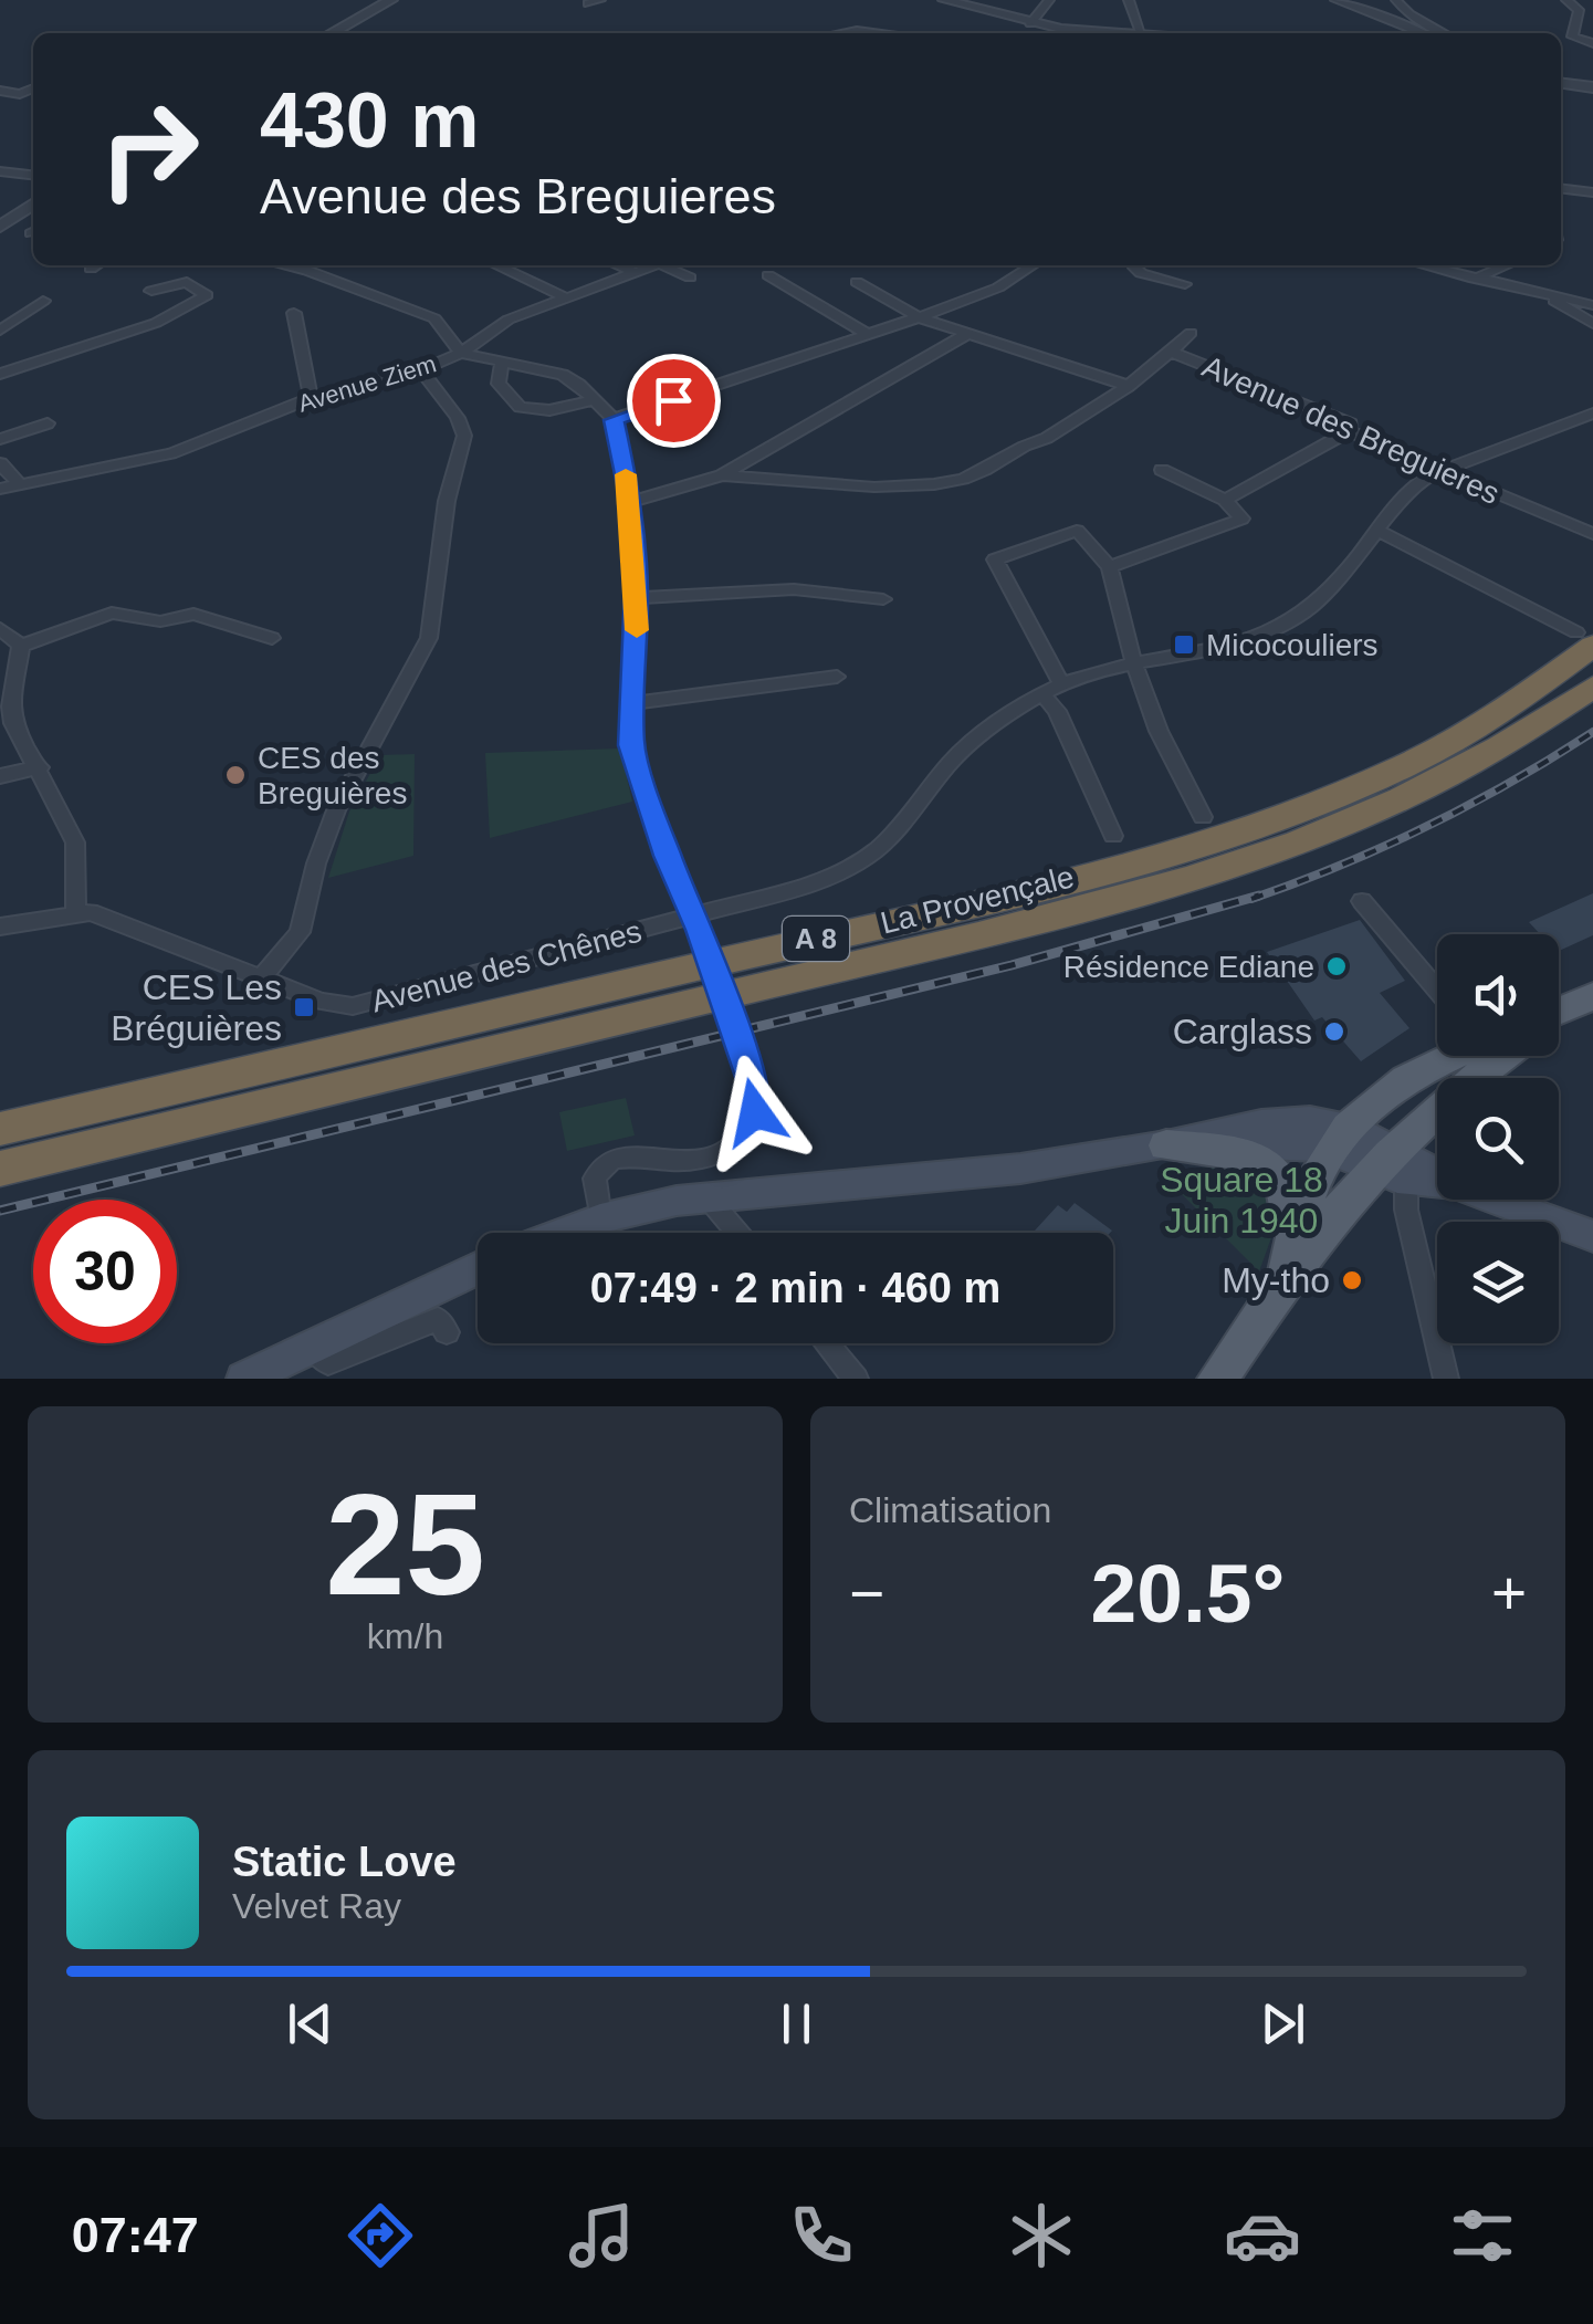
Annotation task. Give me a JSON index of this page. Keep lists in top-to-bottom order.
{
  "streets": {
    "highway": ["La Provençale", "A 8"],
    "street": ["Avenue Ziem", "Avenue des Breguieres", "Avenue des Chênes"]
  },
  "crossings": [
    ["Avenue des Breguieres", "Avenue des Chênes"]
  ],
  "parks": ["Square 18 Juin 1940"],
  "places": {
    "transit": ["Micocouliers", "CES Les Bréguières"],
    "other": [
      "CES des Breguières",
      "Résidence Ediane",
      "Carglass",
      "My-tho"
    ]
  },
  "page": {
    "turn": ["430 m", "Avenue des Breguieres"],
    "limit": "30",
    "trip": "07:49 · 2 min · 460 m",
    "tile": [
      ["25", "km/h"],
      "Climatisation"
    ],
    "heat": ["−", "20.5°", "+"],
    "song": ["Static Love", "Velvet Ray"],
    "tabs": "07:47"
  }
}
